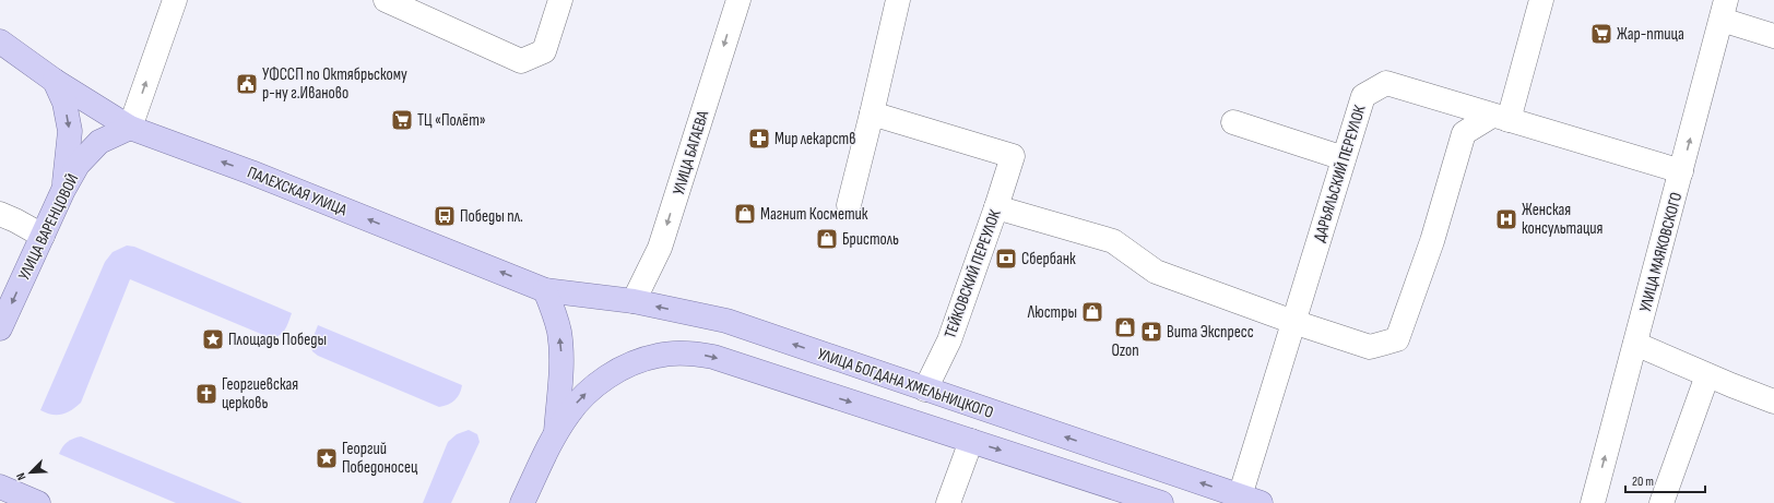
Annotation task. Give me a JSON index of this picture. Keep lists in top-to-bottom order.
{
  "streets": {
    "main road": ["ПАЛЕХСКАЯ УЛИЦА", "УЛИЦА ВАРЕНЦОВОЙ", "УЛИЦА БОГДАНА ХМЕЛЬНИЦКОГО"],
    "street": [
      "УЛИЦА БАГАЕВА",
      "ДАРЬЯЛЬСКИЙ ПЕРЕУЛОК",
      "УЛИЦА МАЯКОВСКОГО",
      "ТЕЙКОВСКИЙ ПЕРЕУЛОК"
    ]
  },
  "crossings": [
    ["УЛИЦА БАГАЕВА", "УЛИЦА БОГДАНА ХМЕЛЬНИЦКОГО"],
    ["ДАРЬЯЛЬСКИЙ ПЕРЕУЛОК", "УЛИЦА МАЯКОВСКОГО"],
    ["ДАРЬЯЛЬСКИЙ ПЕРЕУЛОК", "УЛИЦА БОГДАНА ХМЕЛЬНИЦКОГО"],
    ["ПАЛЕХСКАЯ УЛИЦА", "УЛИЦА ВАРЕНЦОВОЙ"],
    ["ПАЛЕХСКАЯ УЛИЦА", "УЛИЦА БОГДАНА ХМЕЛЬНИЦКОГО"],
    ["ТЕЙКОВСКИЙ ПЕРЕУЛОК", "УЛИЦА БОГДАНА ХМЕЛЬНИЦКОГО"]
  ],
  "one_way": ["ПАЛЕХСКАЯ УЛИЦА", "УЛИЦА ВАРЕНЦОВОЙ"],
  "places": {
    "supermarket": ["Жар-птица", "ТЦ «Полёт»"],
    "public building": ["УФССП по Октябрьскому р-ну г.Иваново"],
    "pharmacy": ["Мир лекарств", "Вита Экспресс"],
    "shop": [
      "Магнит Косметик",
      "Бристоль",
      "Люстры",
      "Ozon"
    ],
    "bus stop": ["Победы пл."],
    "hospital": ["Женская консультация"],
    "bank": ["Сбербанк"],
    "place": ["Площадь Победы", "Георгий Победоносец"],
    "church": ["Георгиевская церковь"]
  },
  "scale_bar": "20 m",
  "north": "bottom left"
}
